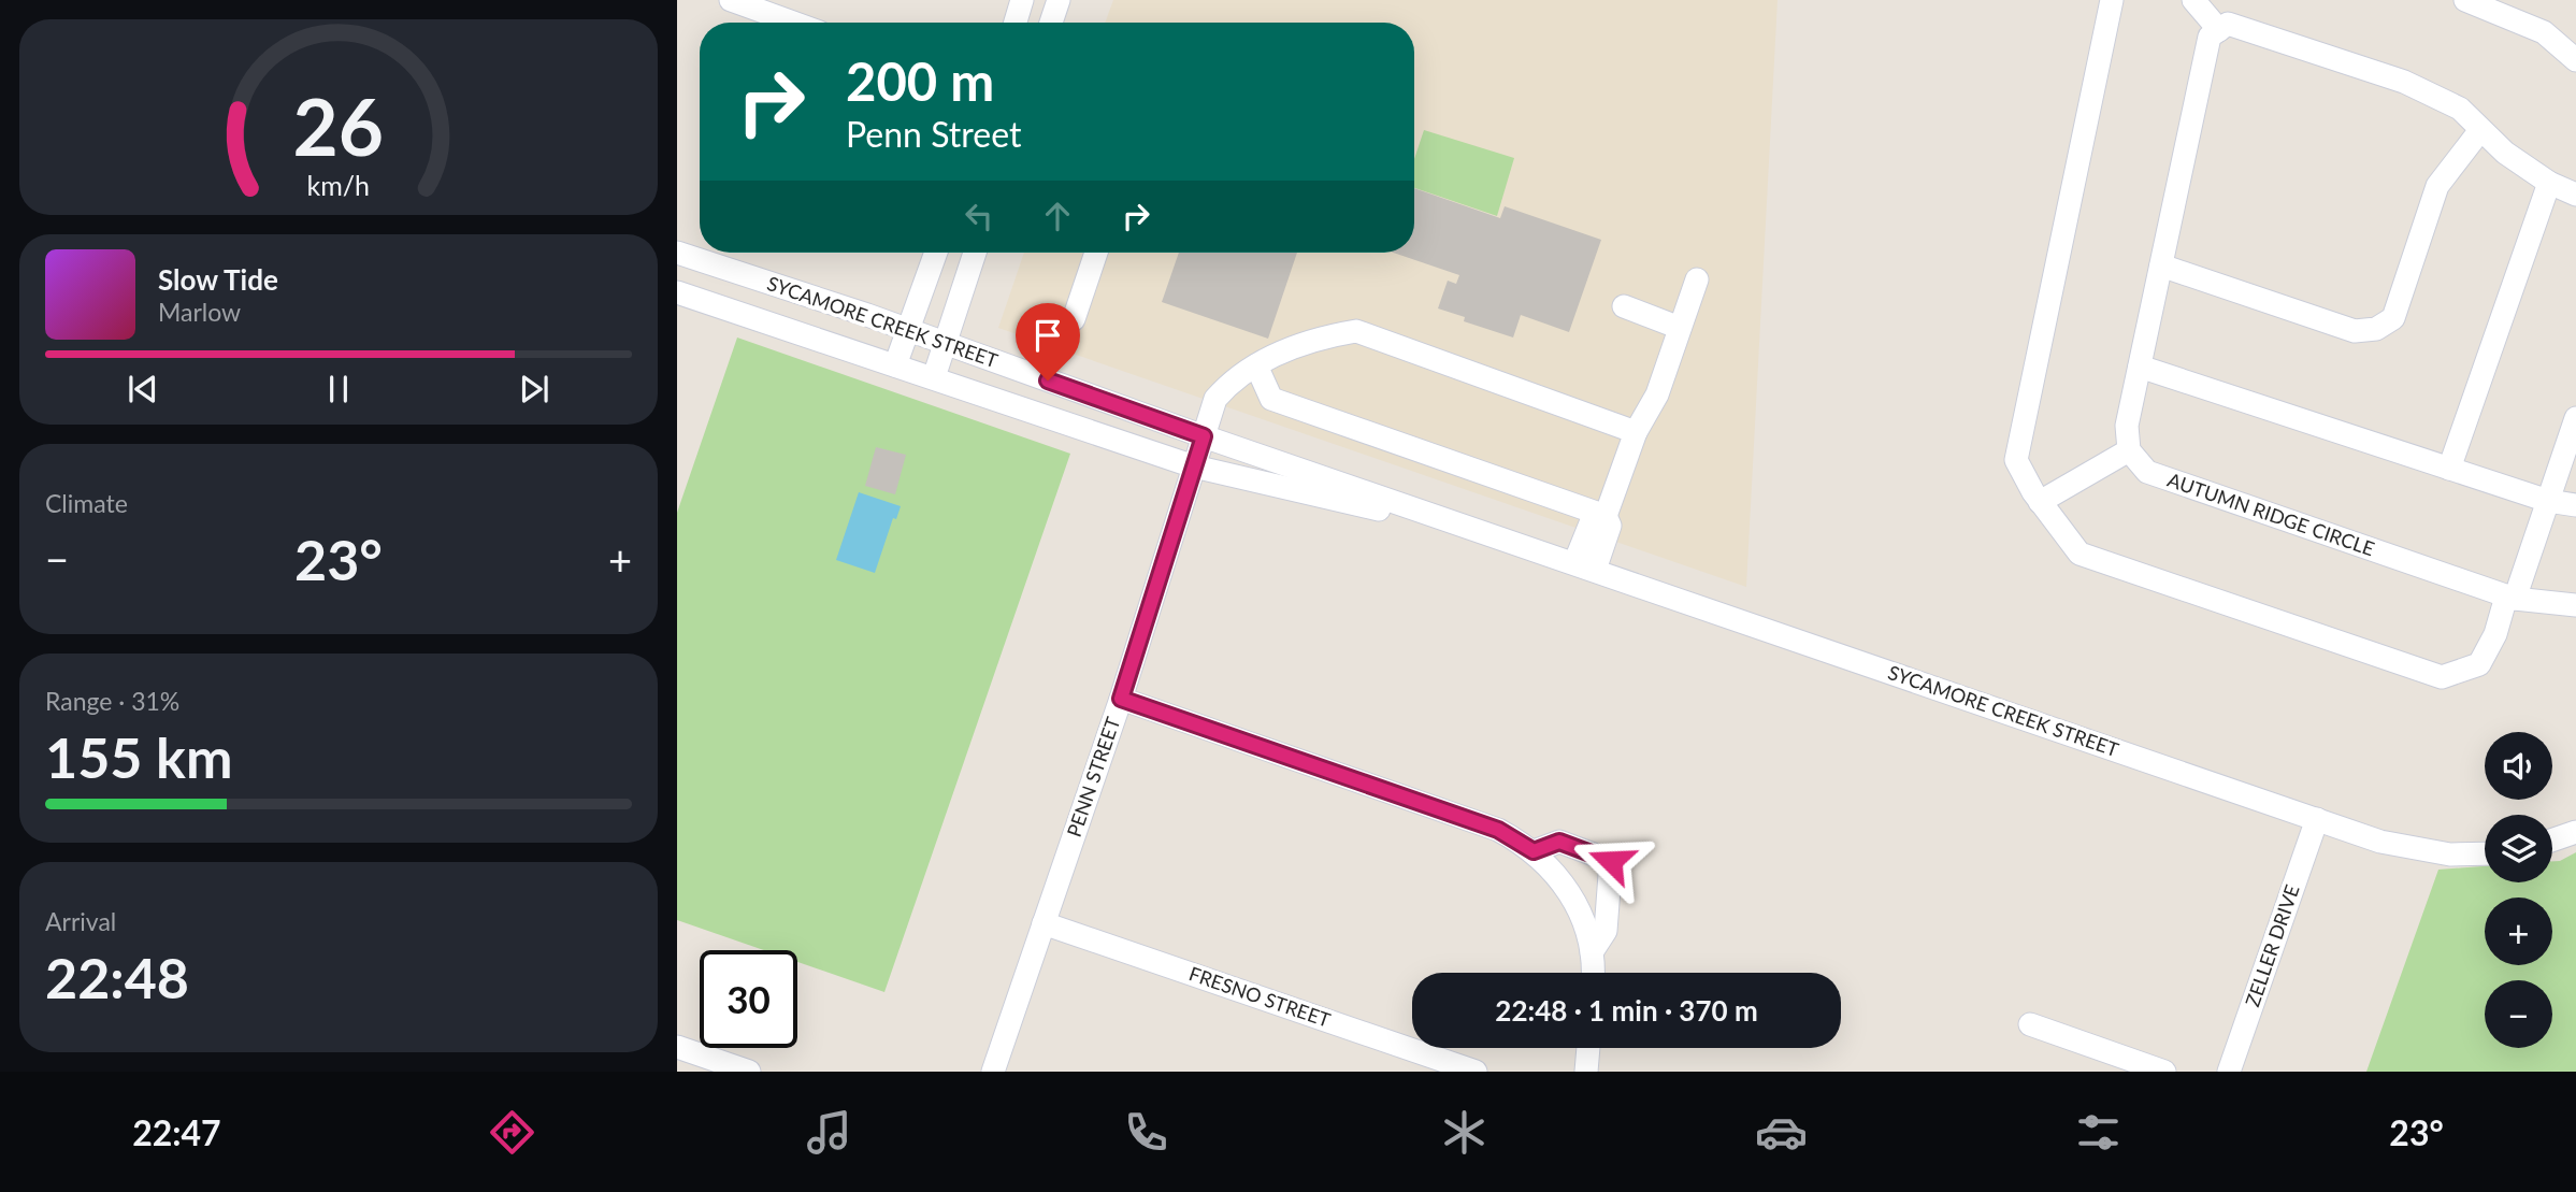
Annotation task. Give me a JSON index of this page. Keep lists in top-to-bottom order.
{
  "streets": {
    "street": [
      "SYCAMORE CREEK STREET",
      "AUTUMN RIDGE CIRCLE",
      "PENN STREET",
      "ZELLER DRIVE",
      "FRESNO STREET"
    ]
  },
  "crossings": [
    ["SYCAMORE CREEK STREET", "PENN STREET"],
    ["SYCAMORE CREEK STREET", "ZELLER DRIVE"],
    ["PENN STREET", "FRESNO STREET"]
  ],
  "page": {
    "turn": ["200 m", "Penn Street"],
    "song": ["Slow Tide", "Marlow"],
    "tile": [
      "Climate",
      ["Range · 31%", "155 km"],
      ["Arrival", "22:48"]
    ],
    "heat": ["−", "23°", "+"],
    "map_buttons": ["+", "−"],
    "limit": "30",
    "trip": "22:48 · 1 min · 370 m",
    "tabs": ["22:47", "23°"],
    "gauge": ["26", "km/h"]
  }
}
